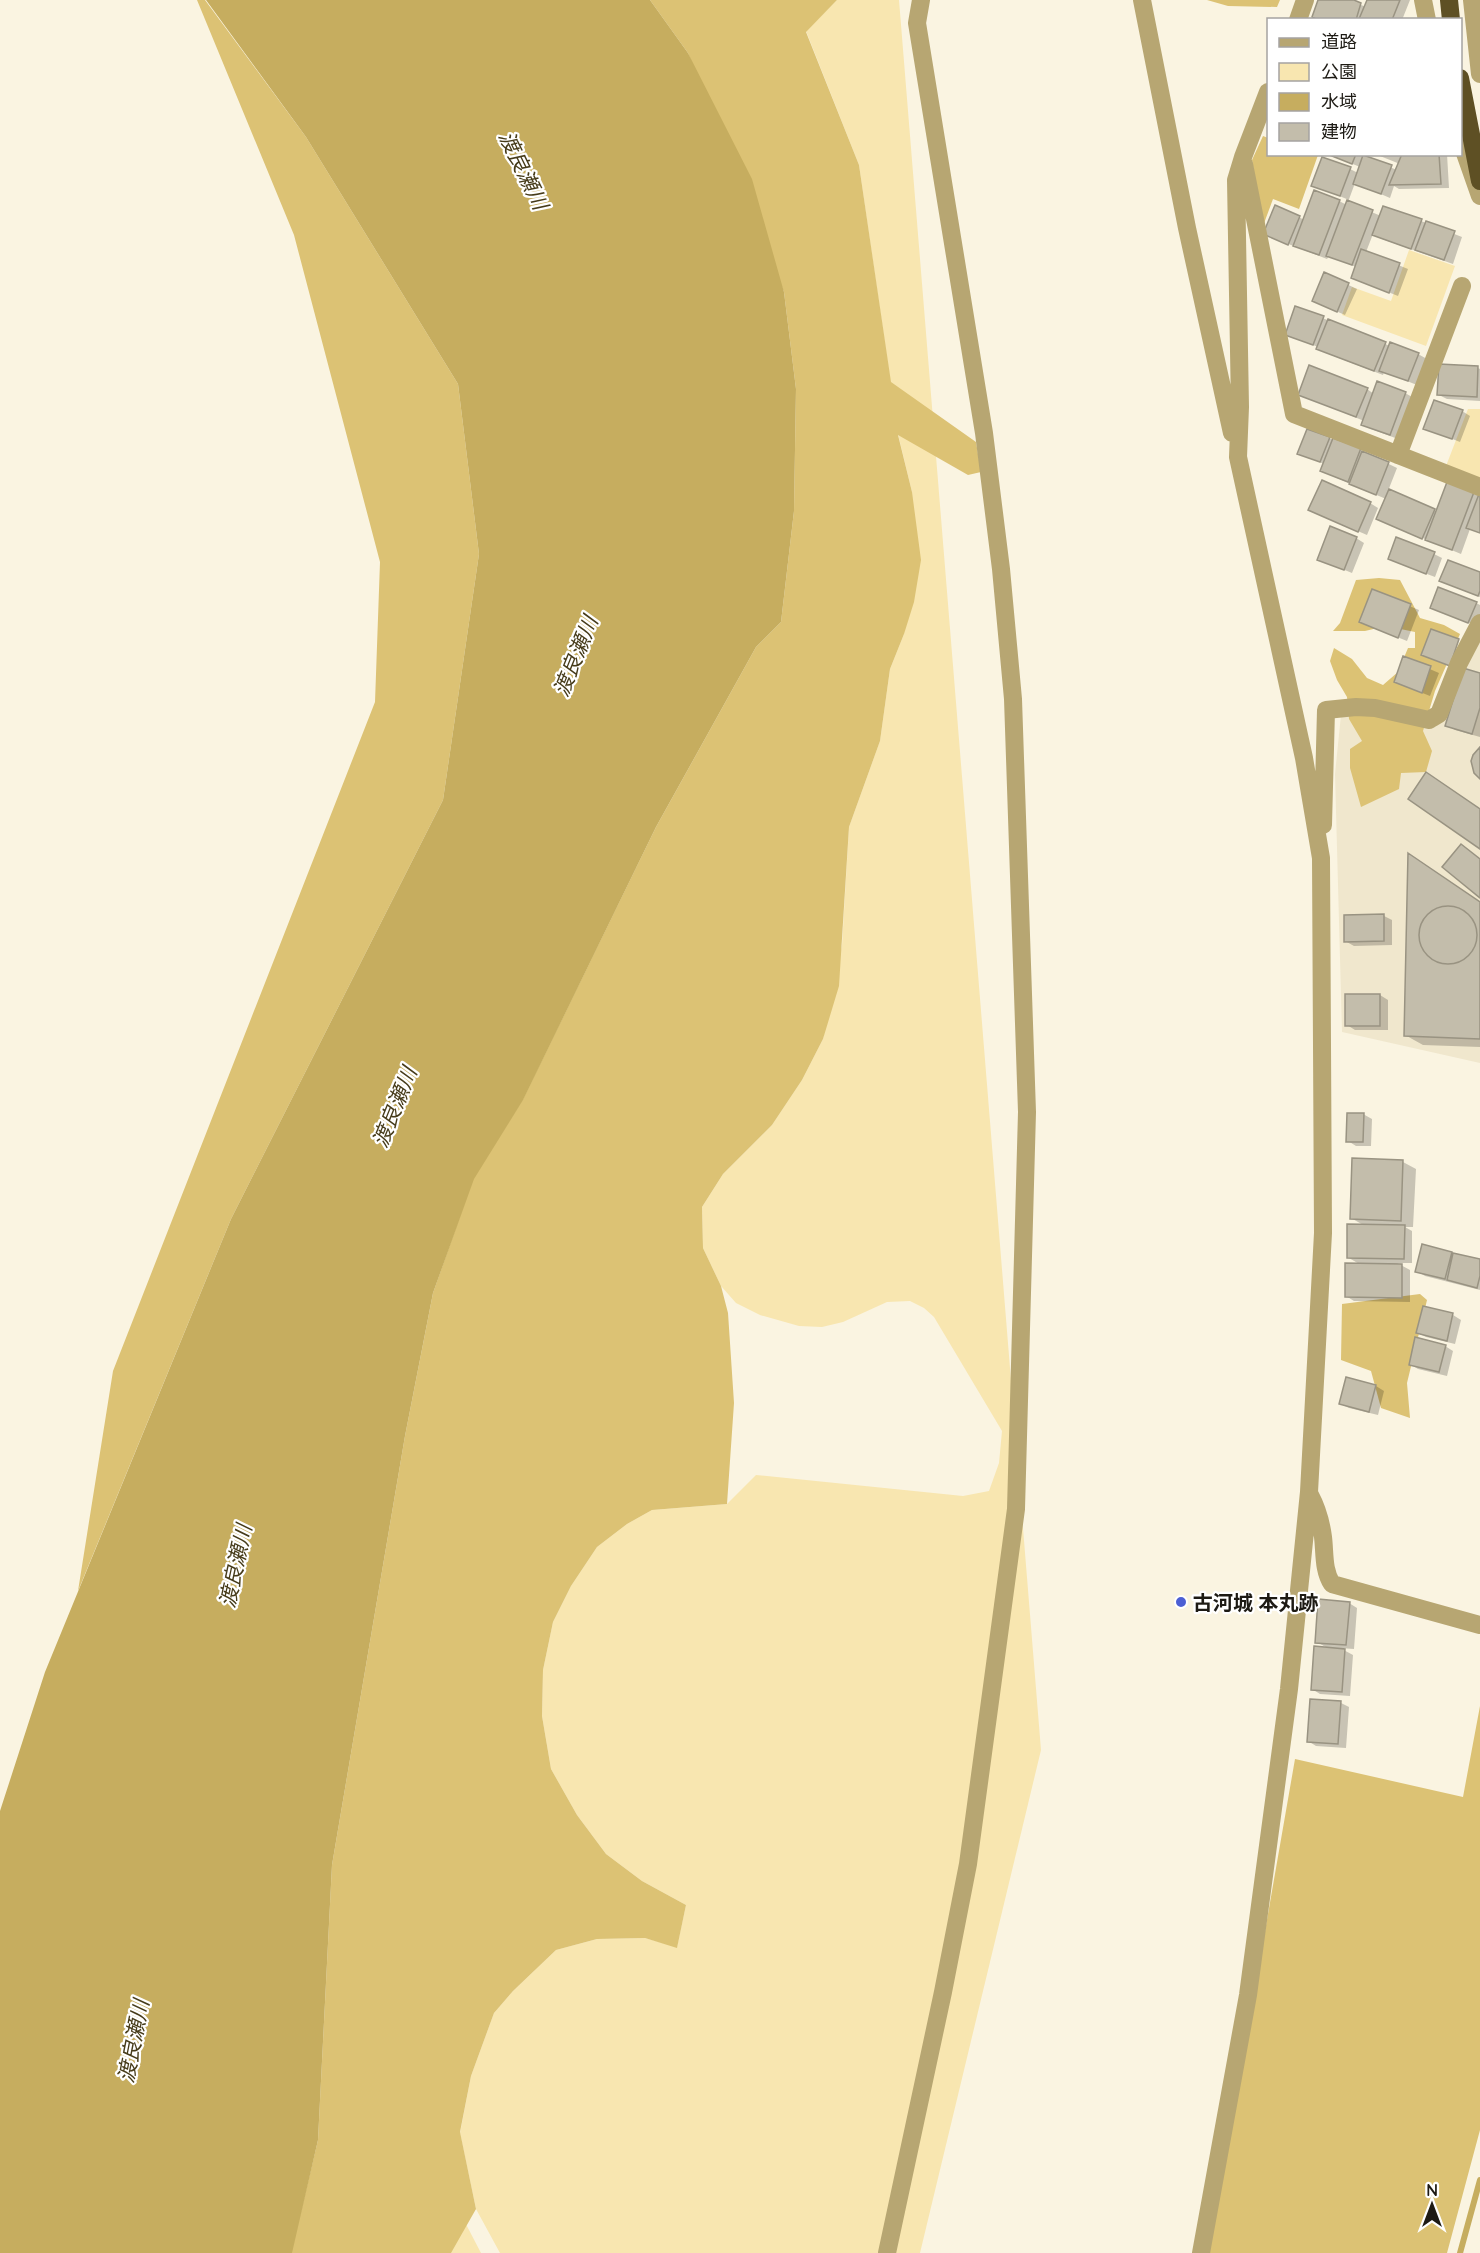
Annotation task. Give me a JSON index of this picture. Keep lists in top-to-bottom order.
{
  "water": ["渡良瀬川"],
  "places": ["古河城 本丸跡"],
  "legend": [
    "道路",
    "公園",
    "水域",
    "建物"
  ],
  "north": "top"
}
